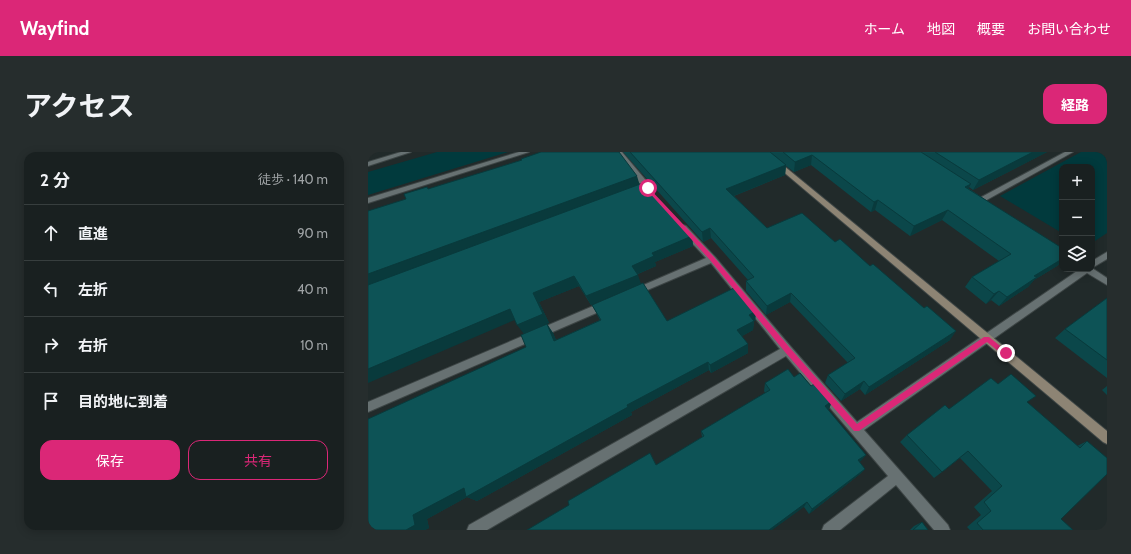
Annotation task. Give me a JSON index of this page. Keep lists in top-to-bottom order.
{
  "page": {
    "header": "Wayfind",
    "nav": [
      "ホーム",
      "地図",
      "概要",
      "お問い合わせ"
    ],
    "title": "アクセス",
    "buttons": [
      "経路",
      ["保存", "共有"]
    ],
    "heading": ["2 分", "徒歩 · 140 m"],
    "map_buttons": ["+", "−"],
    "list": [
      ["直進", "90 m"],
      ["左折", "40 m"],
      ["右折", "10 m"],
      "目的地に到着"
    ]
  }
}
